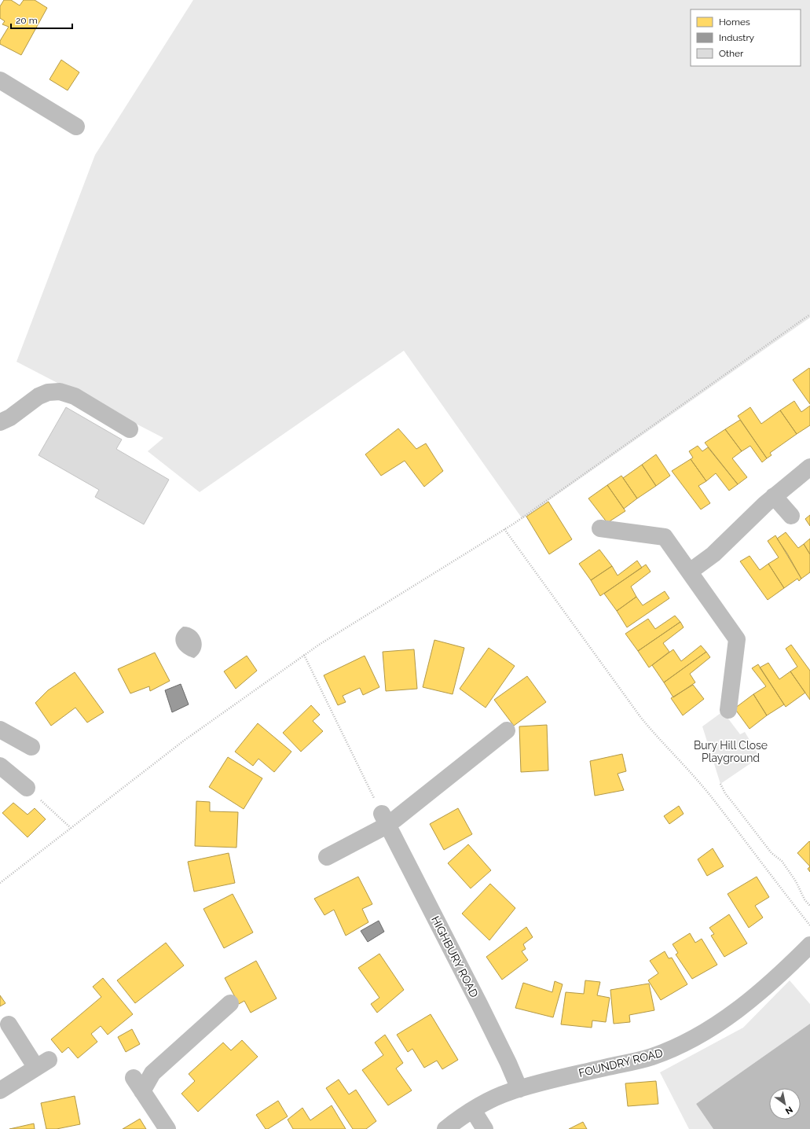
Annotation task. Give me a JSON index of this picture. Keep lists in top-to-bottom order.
{
  "streets": {
    "street": ["HIGHBURY ROAD", "FOUNDRY ROAD"]
  },
  "crossings": [
    ["HIGHBURY ROAD", "FOUNDRY ROAD"]
  ],
  "parks": ["Bury Hill Close Playground"],
  "legend": ["Homes", "Industry", "Other"],
  "scale_bar": "20 m",
  "north": "bottom right"
}
